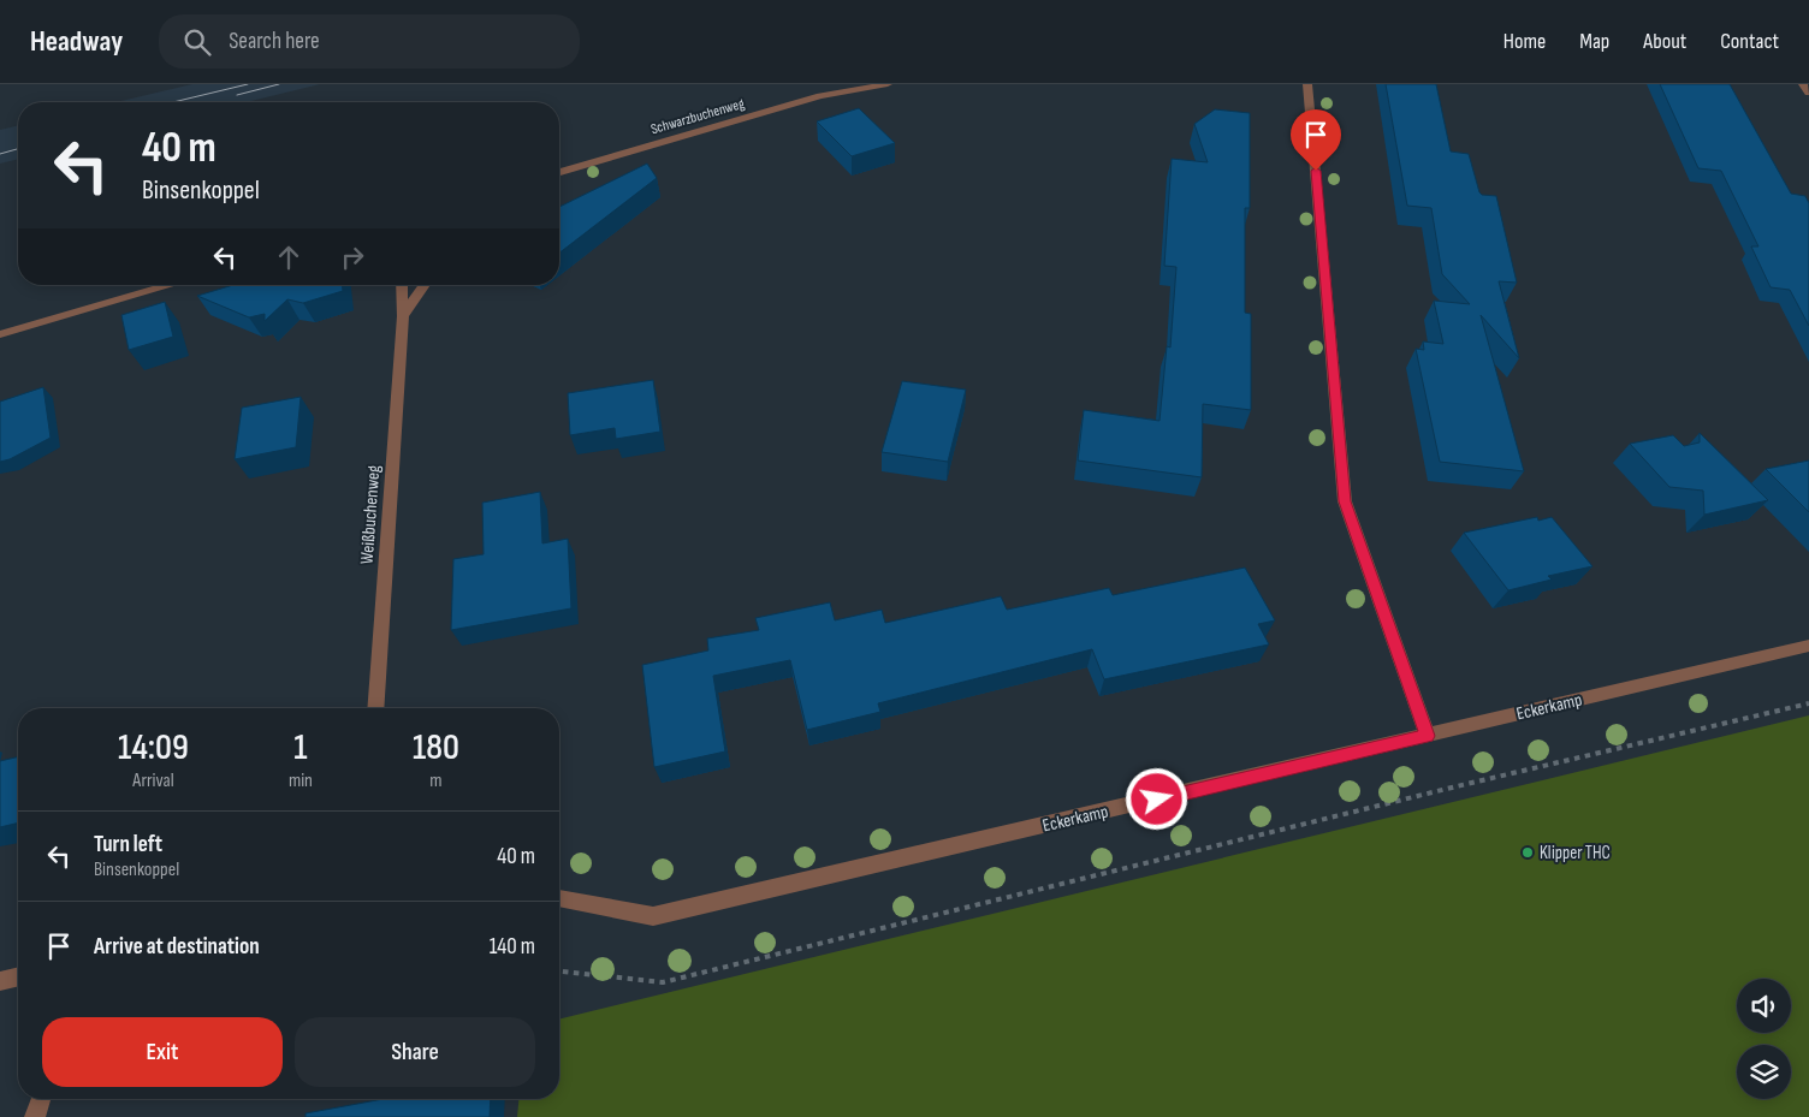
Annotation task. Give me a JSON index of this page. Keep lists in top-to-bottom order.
{
  "streets": {
    "street": ["Schwarzbuchenweg", "Weißbuchenweg", "Eckerkamp"]
  },
  "places": ["Klipper THC"],
  "page": {
    "header": "Headway",
    "search": "Search here",
    "nav": [
      "Home",
      "Map",
      "About",
      "Contact"
    ],
    "turn": ["40 m", "Binsenkoppel"],
    "eta": [
      "14:09",
      "Arrival",
      "1",
      "min",
      "180",
      "m"
    ],
    "list": [
      {
        "name": "Turn left",
        "note": "Binsenkoppel",
        "value": "40 m"
      },
      {
        "name": "Arrive at destination",
        "value": "140 m"
      }
    ],
    "buttons": ["Exit", "Share"]
  }
}
